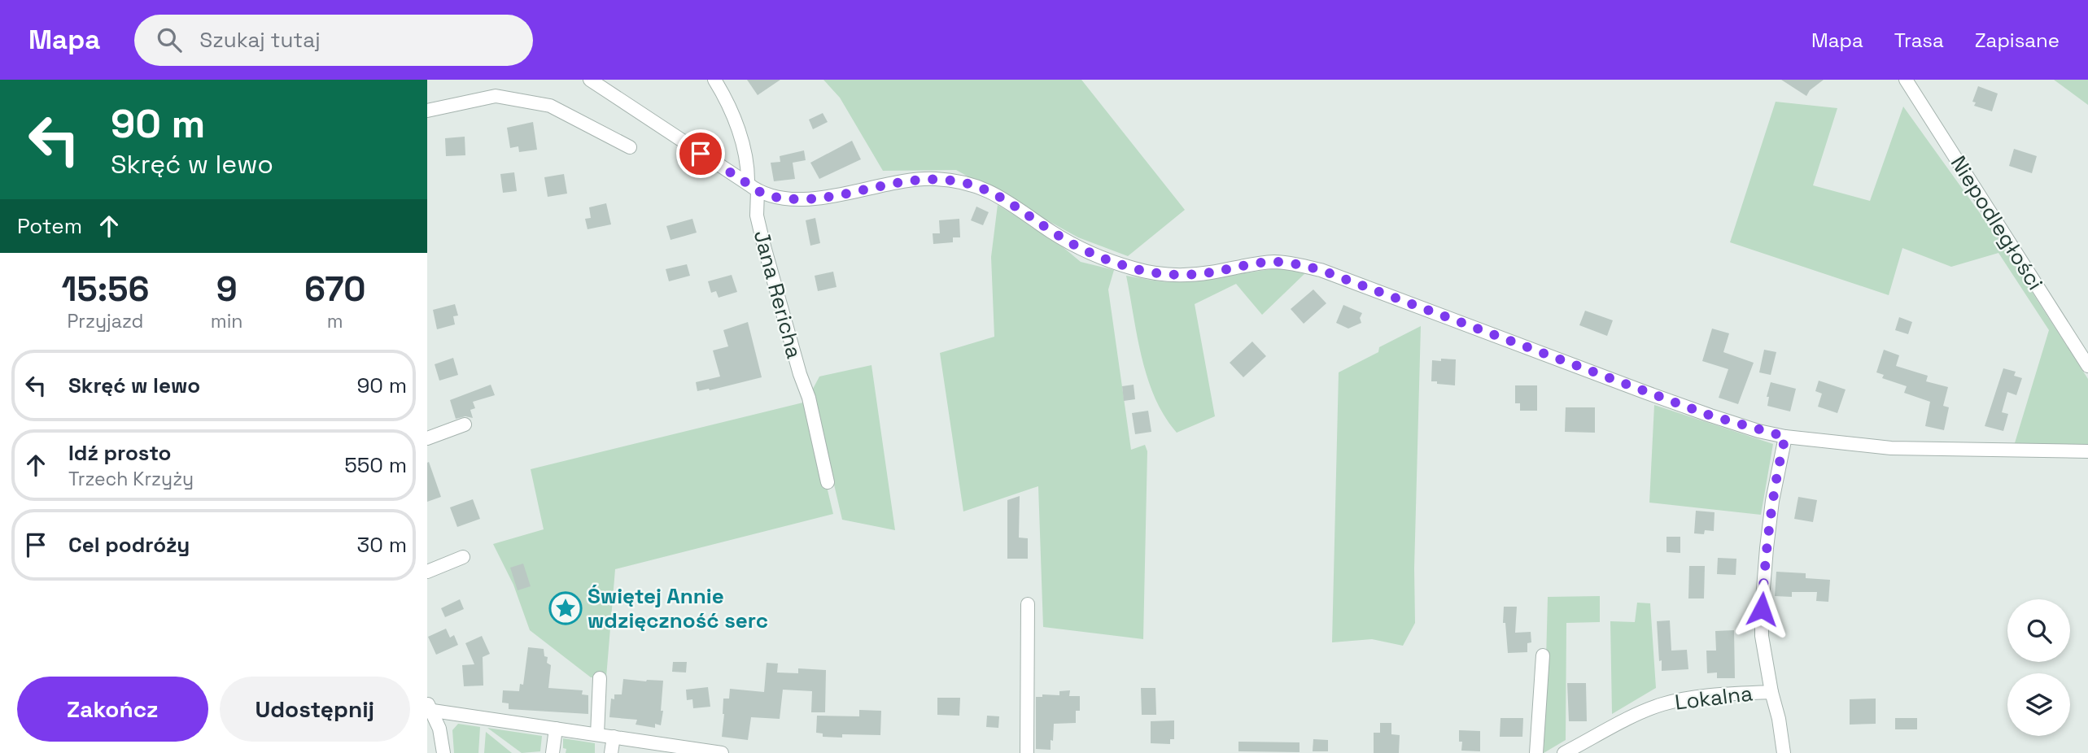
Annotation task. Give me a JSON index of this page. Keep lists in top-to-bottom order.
{
  "streets": {
    "street": ["Niepodległości", "Jana Rericha", "Lokalna"]
  },
  "places": {
    "place": ["Świętej Annie wdzięczność serc"]
  },
  "page": {
    "header": "Mapa",
    "search": "Szukaj tutaj",
    "nav": ["Mapa", "Trasa", "Zapisane"],
    "turn": ["90 m", "Skręć w lewo"],
    "then": "Potem",
    "eta": [
      "15:56",
      "Przyjazd",
      "9",
      "min",
      "670",
      "m"
    ],
    "list": [
      {
        "name": "Skręć w lewo",
        "value": "90 m"
      },
      {
        "name": "Idź prosto",
        "note": "Trzech Krzyży",
        "value": "550 m"
      },
      {
        "name": "Cel podróży",
        "value": "30 m"
      }
    ],
    "buttons": ["Zakończ", "Udostępnij"]
  }
}
